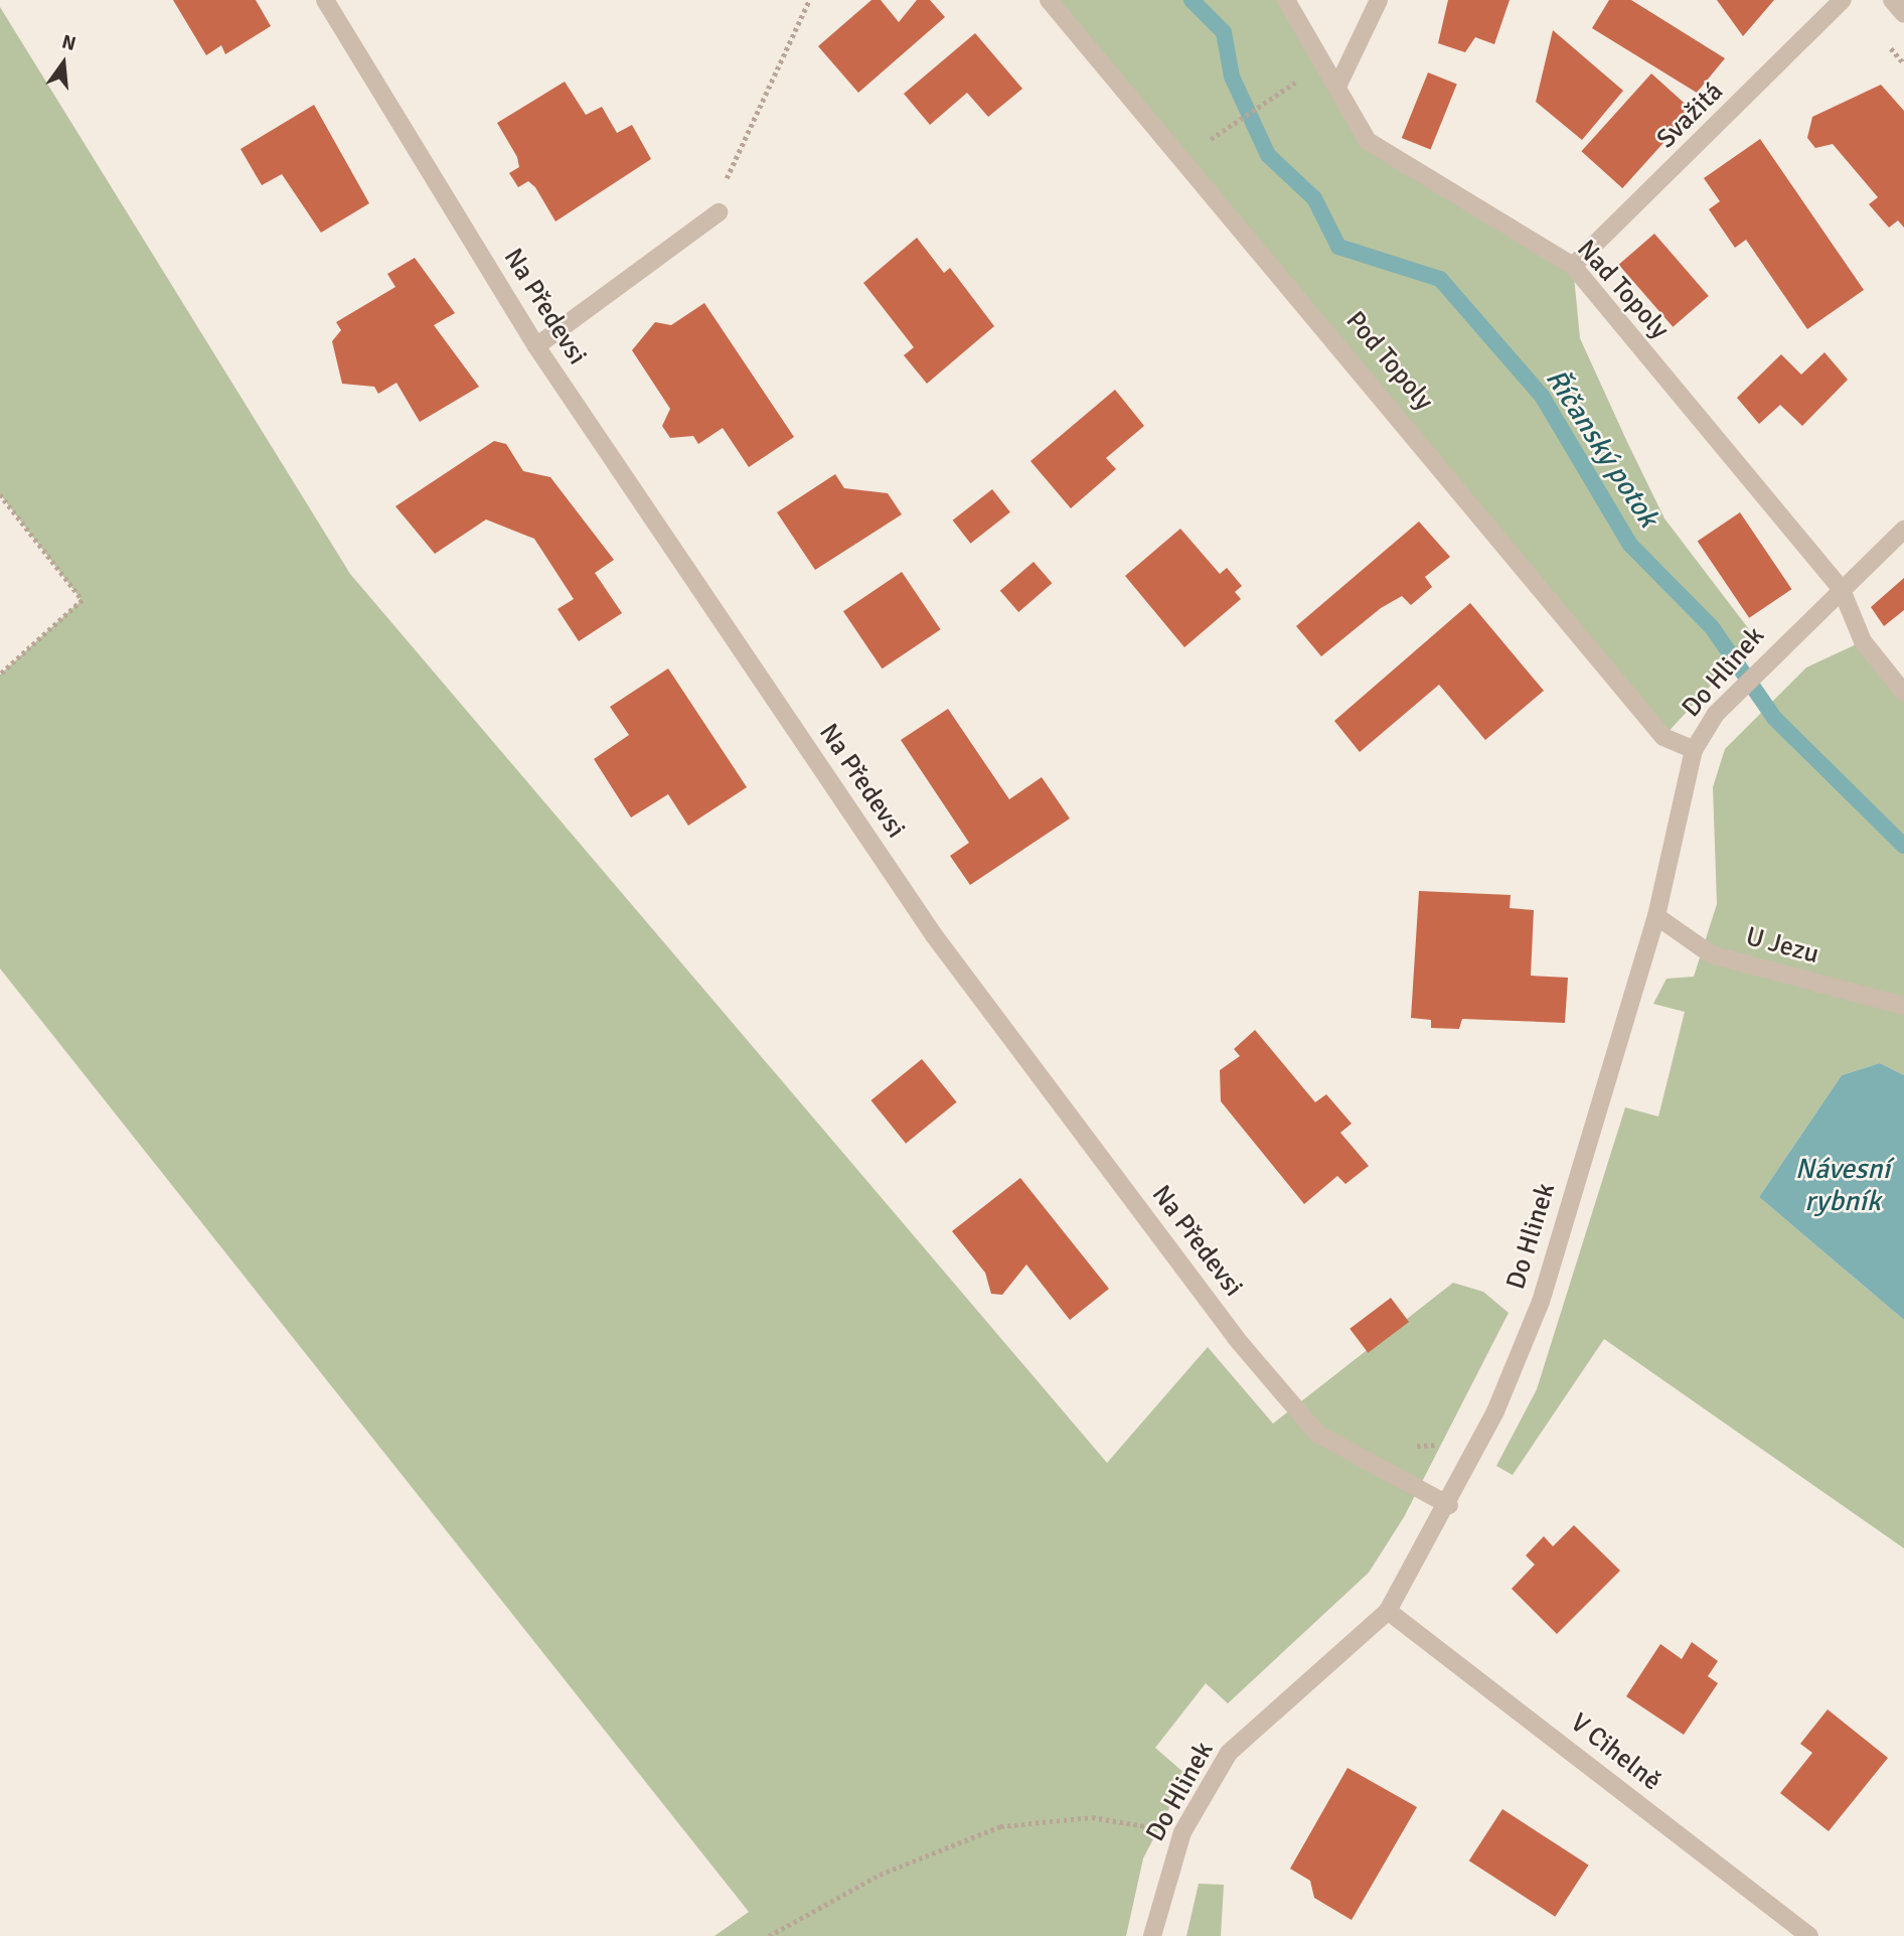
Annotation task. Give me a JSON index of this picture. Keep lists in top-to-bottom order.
{
  "streets": {
    "street": [
      "Svažitá",
      "Nad Topoly",
      "Na Předevsi",
      "Pod Topoly",
      "Do Hlinek",
      "U Jezu",
      "V Cihelně"
    ]
  },
  "crossings": [
    ["Svažitá", "Nad Topoly"],
    ["Nad Topoly", "Do Hlinek"],
    ["Na Předevsi", "Do Hlinek"],
    ["Pod Topoly", "Do Hlinek"],
    ["Do Hlinek", "U Jezu"],
    ["Do Hlinek", "V Cihelně"]
  ],
  "water": ["Říčanský potok", "Návesní rybník"],
  "north": "top"
}
